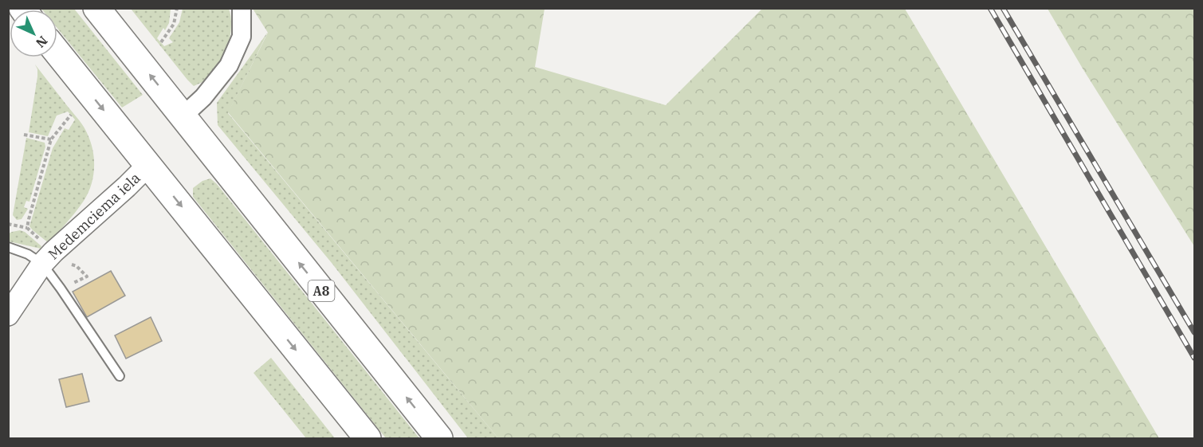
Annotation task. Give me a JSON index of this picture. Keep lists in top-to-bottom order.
{
  "streets": {
    "highway": ["A8"],
    "street": ["Medemciema iela"]
  },
  "north": "bottom right"
}
